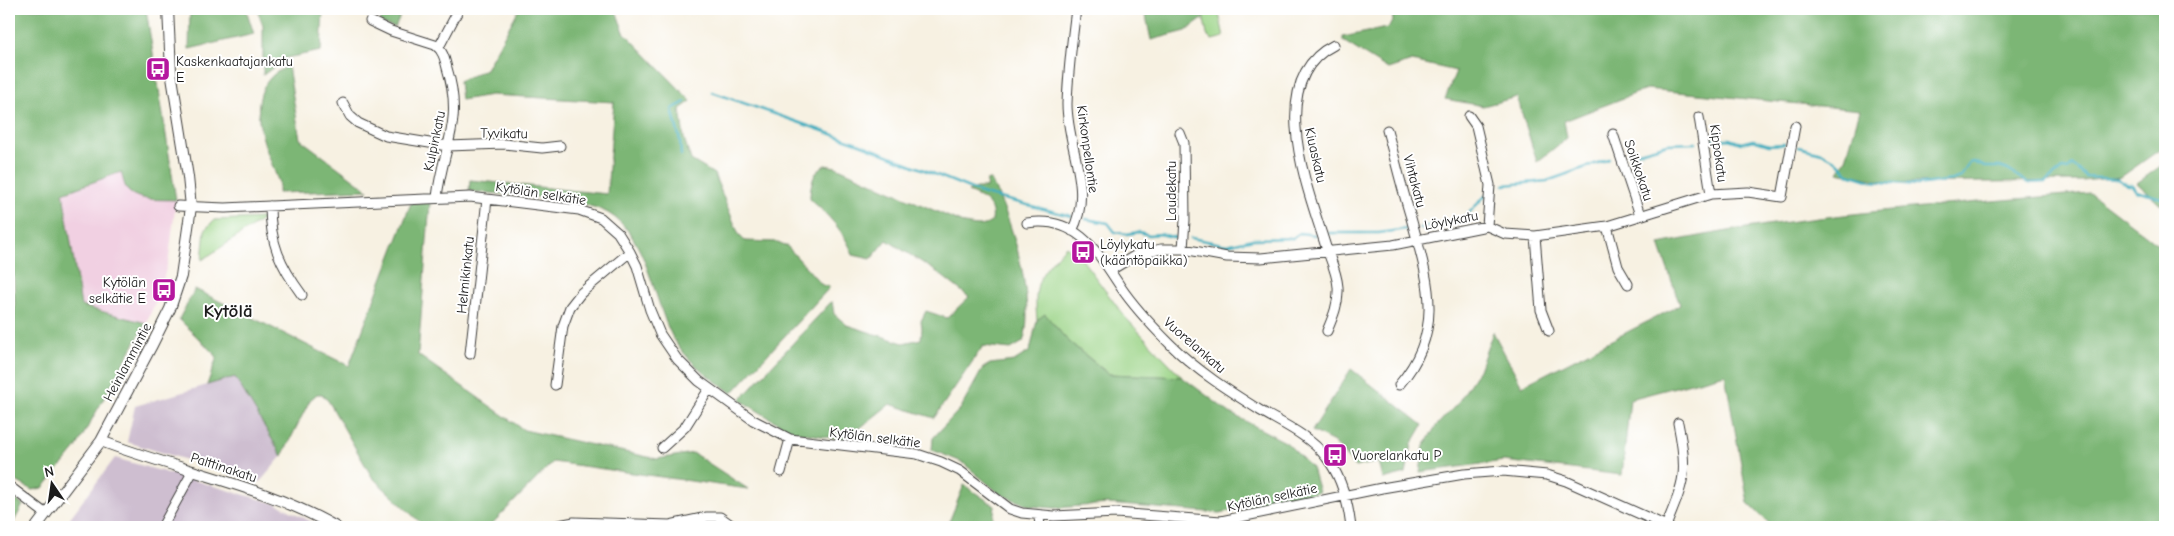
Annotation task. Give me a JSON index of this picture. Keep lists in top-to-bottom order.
{
  "streets": {
    "street": [
      "Tyvikatu",
      "Kulpinkatu",
      "Kirkonpellontie",
      "Kippokatu",
      "Kiuaskatu",
      "Soikkokatu",
      "Vihtakatu",
      "Laudekatu",
      "Kytölän selkätie",
      "Löylykatu",
      "Helmikinkatu",
      "Vuorelankatu",
      "Heinlammintie",
      "Palttinakatu"
    ]
  },
  "crossings": [
    ["Tyvikatu", "Kulpinkatu"],
    ["Kulpinkatu", "Kytölän selkätie"],
    ["Kirkonpellontie", "Vuorelankatu"],
    ["Kippokatu", "Löylykatu"],
    ["Kiuaskatu", "Löylykatu"],
    ["Soikkokatu", "Löylykatu"],
    ["Vihtakatu", "Löylykatu"],
    ["Laudekatu", "Löylykatu"],
    ["Kytölän selkätie", "Helmikinkatu"],
    ["Kytölän selkätie", "Vuorelankatu"],
    ["Kytölän selkätie", "Heinlammintie"],
    ["Löylykatu", "Vuorelankatu"],
    ["Heinlammintie", "Palttinakatu"]
  ],
  "districts": ["Kytölä"],
  "places": {
    "bus stop": [
      "Kaskenkaatajankatu E",
      "Löylykatu (kääntöpaikka)",
      "Kytölän selkätie E",
      "Vuorelankatu P"
    ]
  },
  "north": "top"
}
